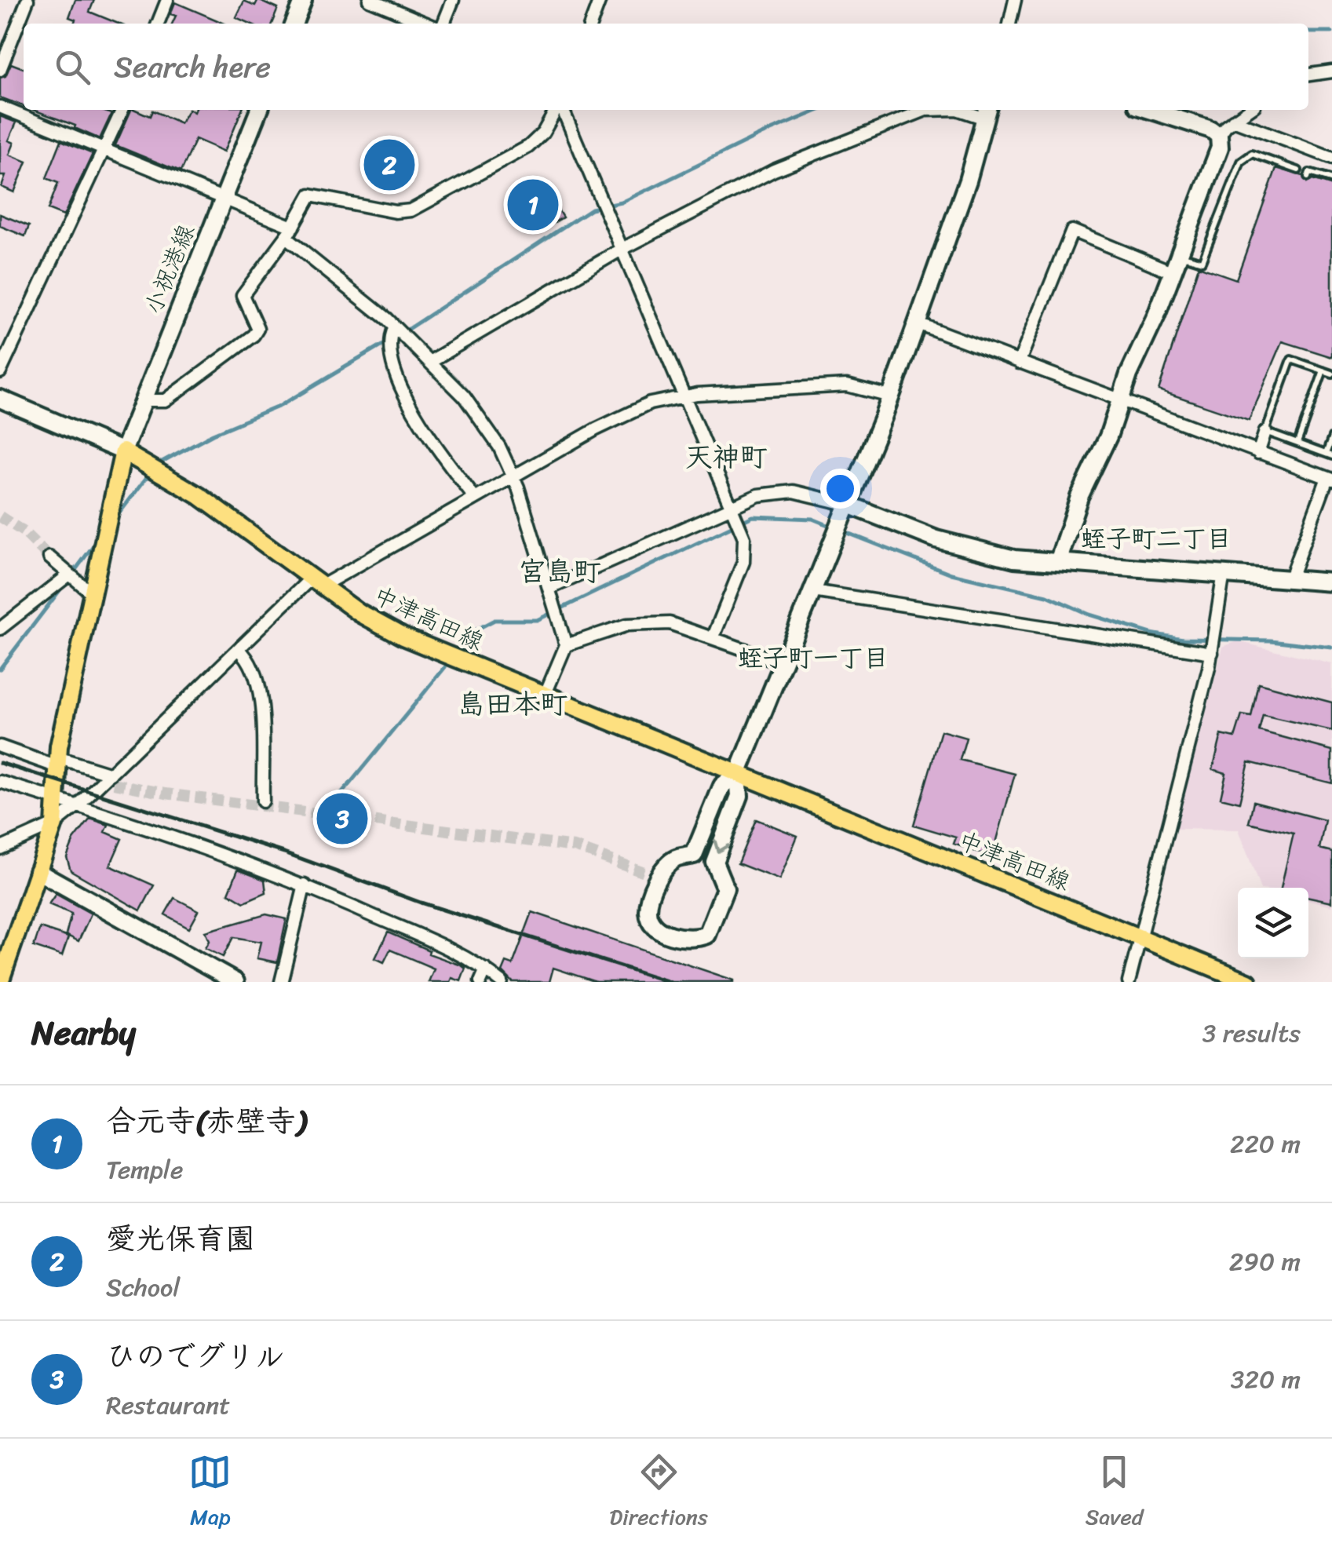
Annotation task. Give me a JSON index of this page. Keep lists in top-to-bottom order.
{
  "streets": {
    "main road": ["中津高田線"],
    "street": ["小祝港線"]
  },
  "crossings": [
    ["小祝港線", "中津高田線"]
  ],
  "districts": [
    "天神町",
    "蛭子町二丁目",
    "宮島町",
    "蛭子町一丁目",
    "島田本町"
  ],
  "page": {
    "search": "Search here",
    "pins": ["2", "1", "3"],
    "heading": ["Nearby", "3 results"],
    "list": [
      {
        "mark": "1",
        "name": "合元寺(赤壁寺)",
        "note": "Temple",
        "value": "220 m"
      },
      {
        "mark": "2",
        "name": "愛光保育園",
        "note": "School",
        "value": "290 m"
      },
      {
        "mark": "3",
        "name": "ひのでグリル",
        "note": "Restaurant",
        "value": "320 m"
      }
    ],
    "nav": ["Map", "Directions", "Saved"]
  }
}
